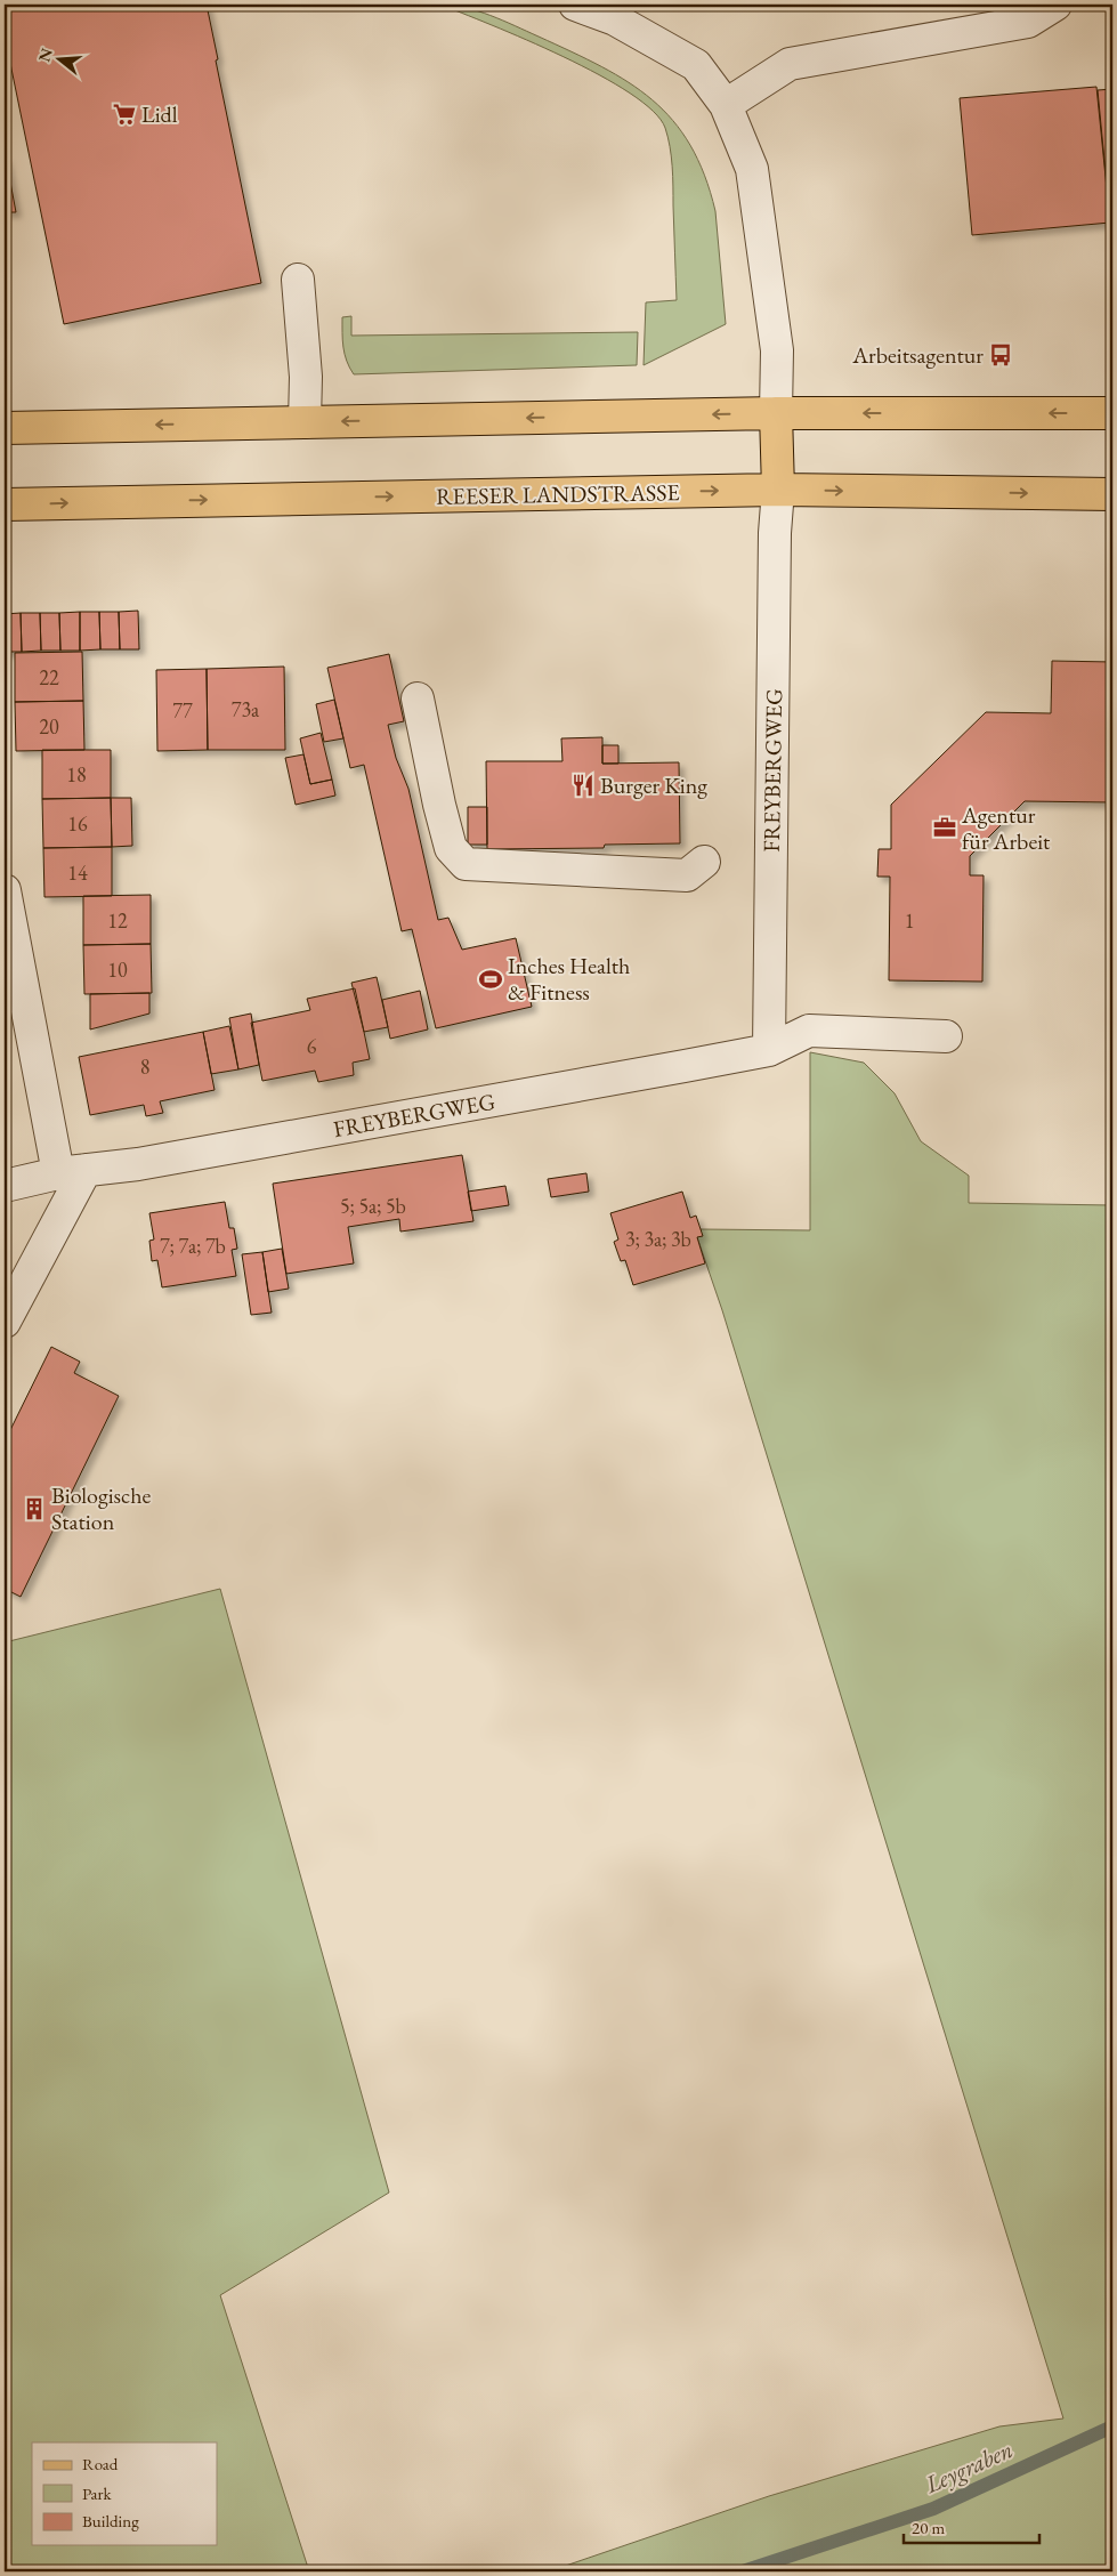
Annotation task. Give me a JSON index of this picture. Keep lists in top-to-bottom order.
{
  "streets": {
    "main road": ["REESER LANDSTRASSE"],
    "street": ["FREYBERGWEG"]
  },
  "crossings": [
    ["REESER LANDSTRASSE", "FREYBERGWEG"]
  ],
  "water": ["Leygraben"],
  "places": {
    "supermarket": ["Lidl"],
    "bus stop": ["Arbeitsagentur"],
    "restaurant": ["Burger King"],
    "office": ["Agentur für Arbeit"],
    "sports": ["Inches Health & Fitness"],
    "building": ["Biologische Station"]
  },
  "house_numbers": [
    "22",
    "73a",
    "77",
    "20",
    "18",
    "16",
    "14",
    "12",
    "1",
    "10",
    "6",
    "8",
    "5; 5a; 5b",
    "3; 3a; 3b",
    "7; 7a; 7b"
  ],
  "legend": ["Road", "Park", "Building"],
  "scale_bar": "20 m",
  "north": "left"
}
